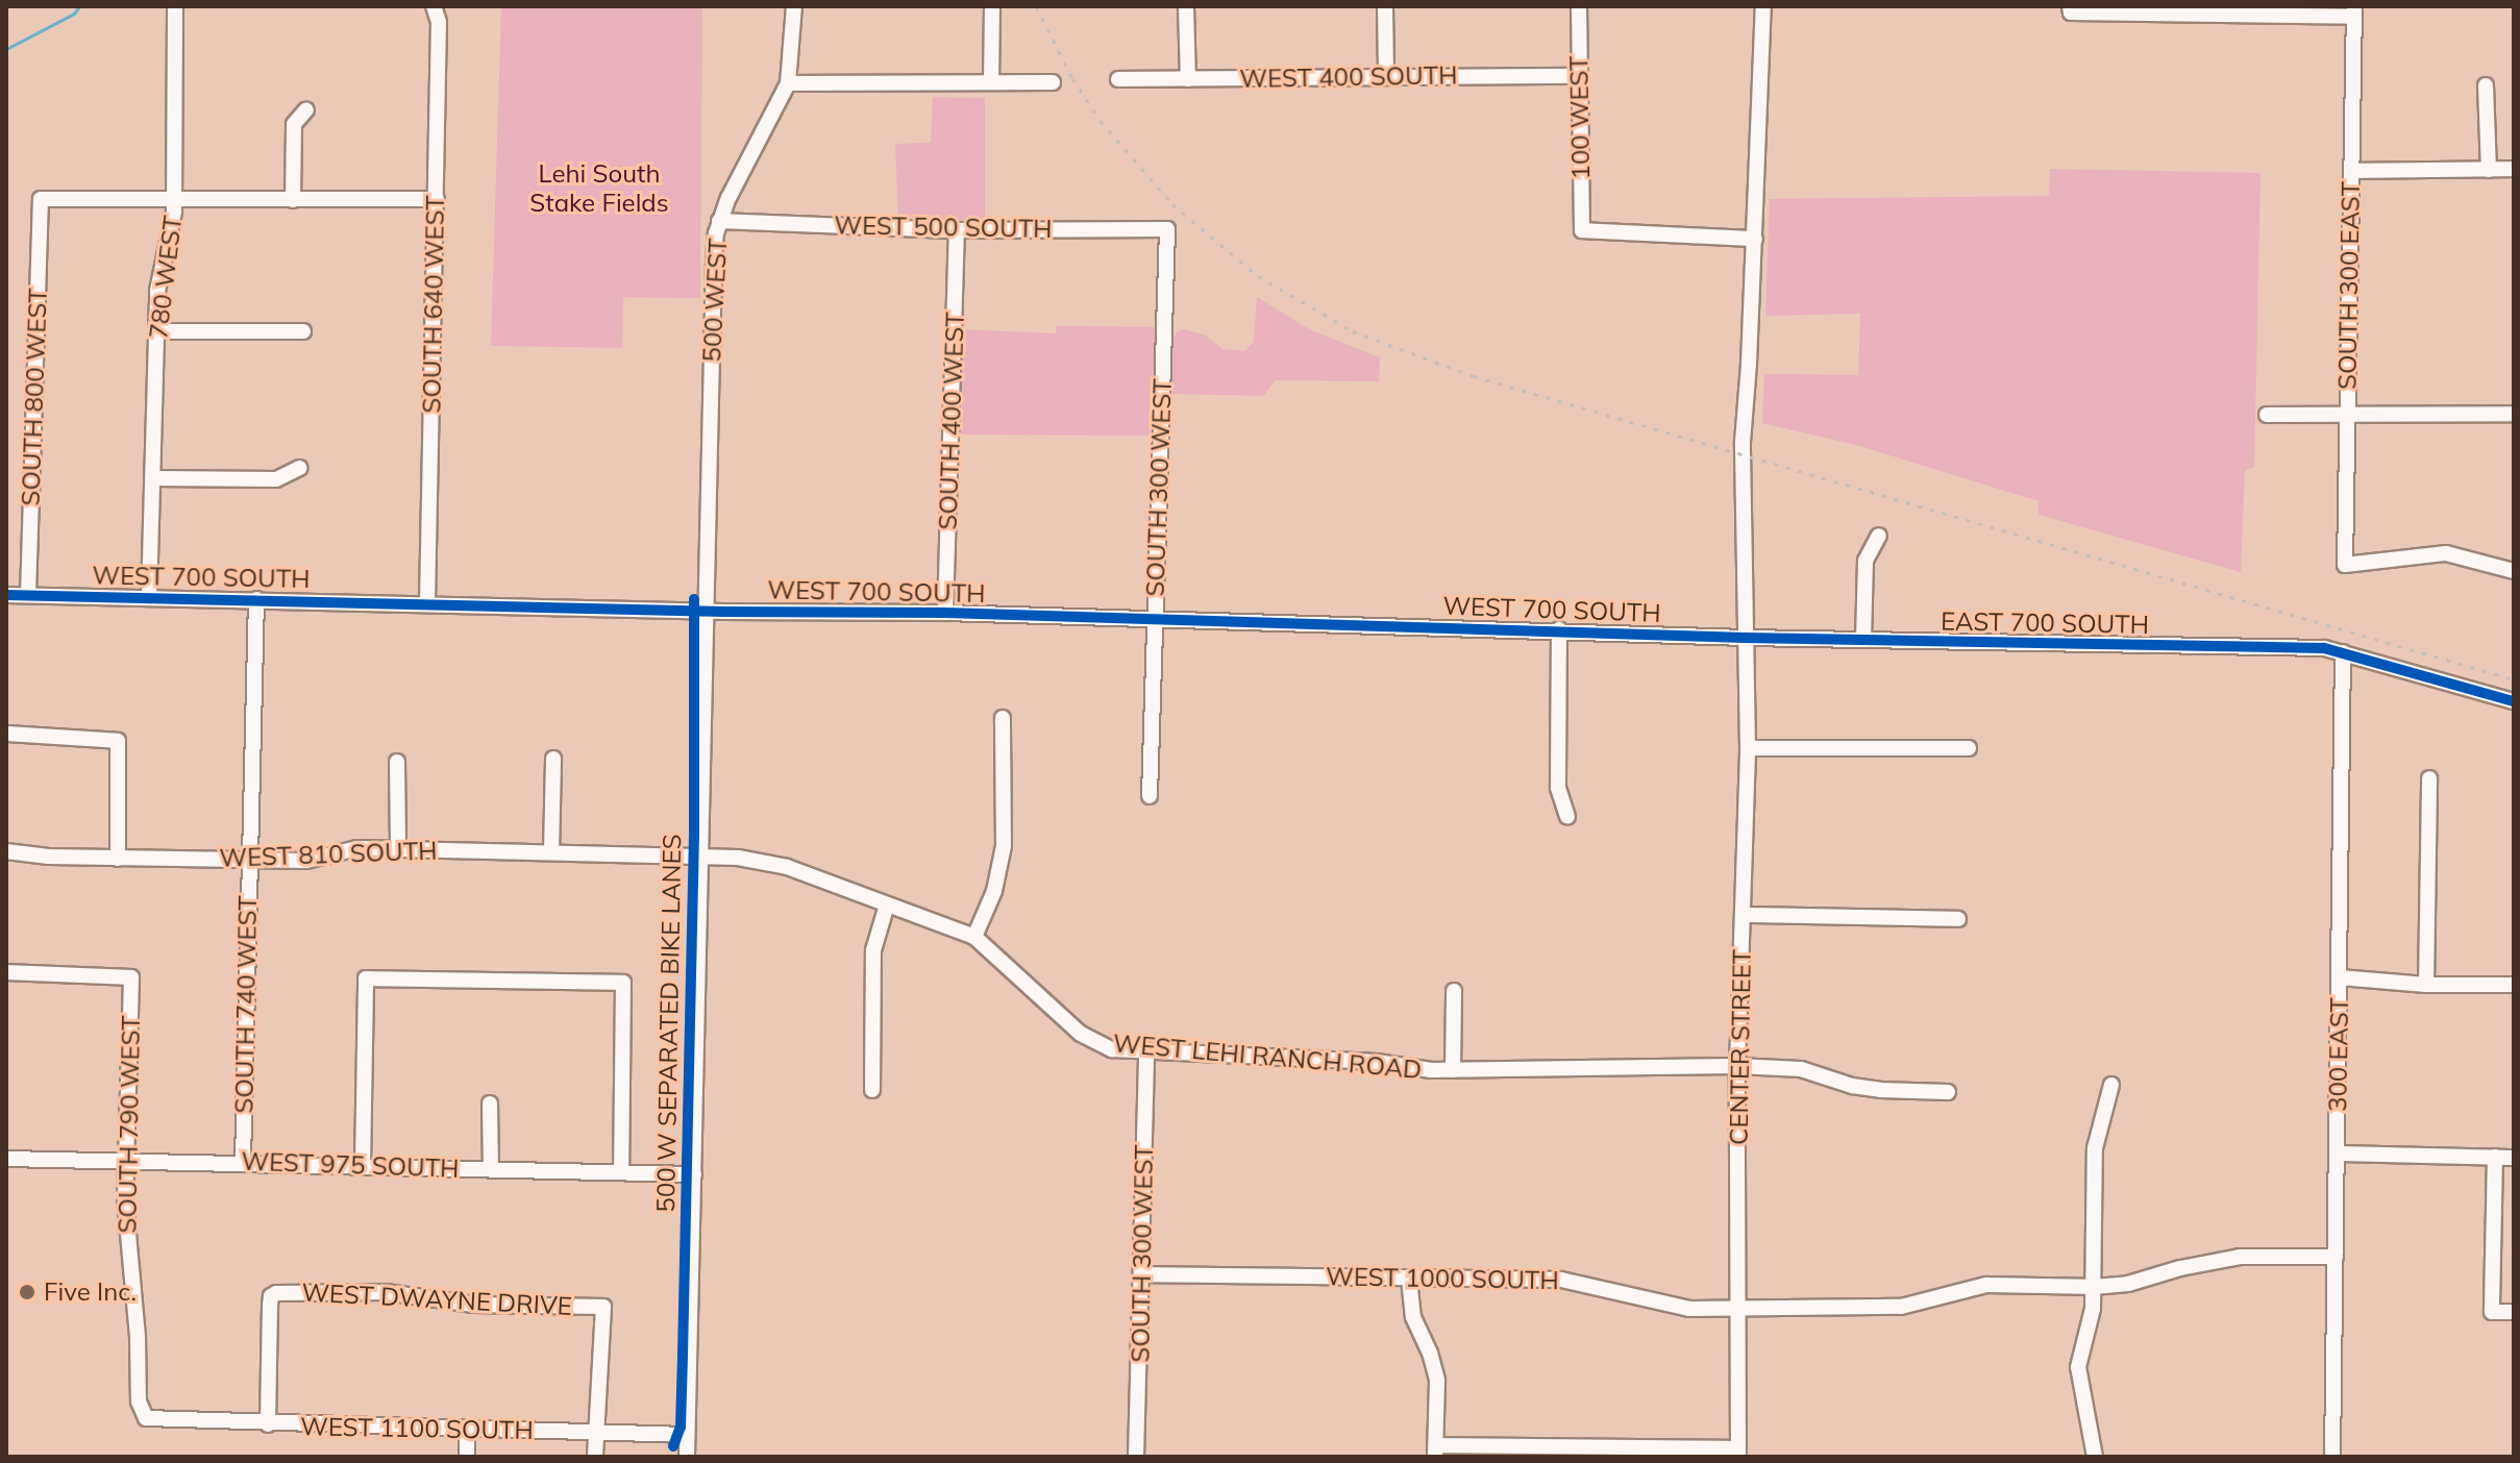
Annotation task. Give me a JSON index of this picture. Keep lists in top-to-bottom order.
{
  "streets": {
    "street": [
      "WEST 400 SOUTH",
      "100 WEST",
      "WEST 500 SOUTH",
      "780 WEST",
      "SOUTH 300 EAST",
      "500 WEST",
      "SOUTH 640 WEST",
      "SOUTH 800 WEST",
      "SOUTH 400 WEST",
      "SOUTH 300 WEST",
      "WEST 700 SOUTH",
      "EAST 700 SOUTH",
      "WEST 810 SOUTH",
      "SOUTH 740 WEST",
      "CENTER STREET",
      "300 EAST",
      "WEST LEHI RANCH ROAD",
      "SOUTH 790 WEST",
      "WEST 975 SOUTH",
      "WEST 1000 SOUTH",
      "WEST DWAYNE DRIVE",
      "WEST 1100 SOUTH"
    ],
    "cycle path": ["500 W SEPARATED BIKE LANES"]
  },
  "crossings": [
    ["WEST 400 SOUTH", "100 WEST"],
    ["100 WEST", "CENTER STREET"],
    ["WEST 500 SOUTH", "500 WEST"],
    ["WEST 500 SOUTH", "SOUTH 400 WEST"],
    ["WEST 500 SOUTH", "SOUTH 300 WEST"],
    ["780 WEST", "SOUTH 800 WEST"],
    ["780 WEST", "WEST 700 SOUTH"],
    ["500 WEST", "WEST 700 SOUTH"],
    ["500 WEST", "WEST 810 SOUTH"],
    ["500 WEST", "WEST LEHI RANCH ROAD"],
    ["SOUTH 640 WEST", "WEST 700 SOUTH"],
    ["SOUTH 800 WEST", "WEST 700 SOUTH"],
    ["SOUTH 400 WEST", "WEST 700 SOUTH"],
    ["SOUTH 300 WEST", "WEST 700 SOUTH"],
    ["SOUTH 300 WEST", "WEST LEHI RANCH ROAD"],
    ["SOUTH 300 WEST", "WEST 1000 SOUTH"],
    ["WEST 700 SOUTH", "EAST 700 SOUTH"],
    ["WEST 700 SOUTH", "SOUTH 740 WEST"],
    ["WEST 700 SOUTH", "CENTER STREET"],
    ["EAST 700 SOUTH", "CENTER STREET"],
    ["EAST 700 SOUTH", "300 EAST"],
    ["WEST 810 SOUTH", "SOUTH 740 WEST"],
    ["WEST 810 SOUTH", "WEST LEHI RANCH ROAD"],
    ["SOUTH 740 WEST", "WEST 975 SOUTH"],
    ["CENTER STREET", "WEST LEHI RANCH ROAD"],
    ["CENTER STREET", "WEST 1000 SOUTH"],
    ["300 EAST", "WEST 1000 SOUTH"],
    ["SOUTH 790 WEST", "WEST 975 SOUTH"],
    ["SOUTH 790 WEST", "WEST 1100 SOUTH"],
    ["WEST DWAYNE DRIVE", "WEST 1100 SOUTH"]
  ],
  "parks": ["Lehi South Stake Fields"],
  "places": ["Five Inc."]
}
